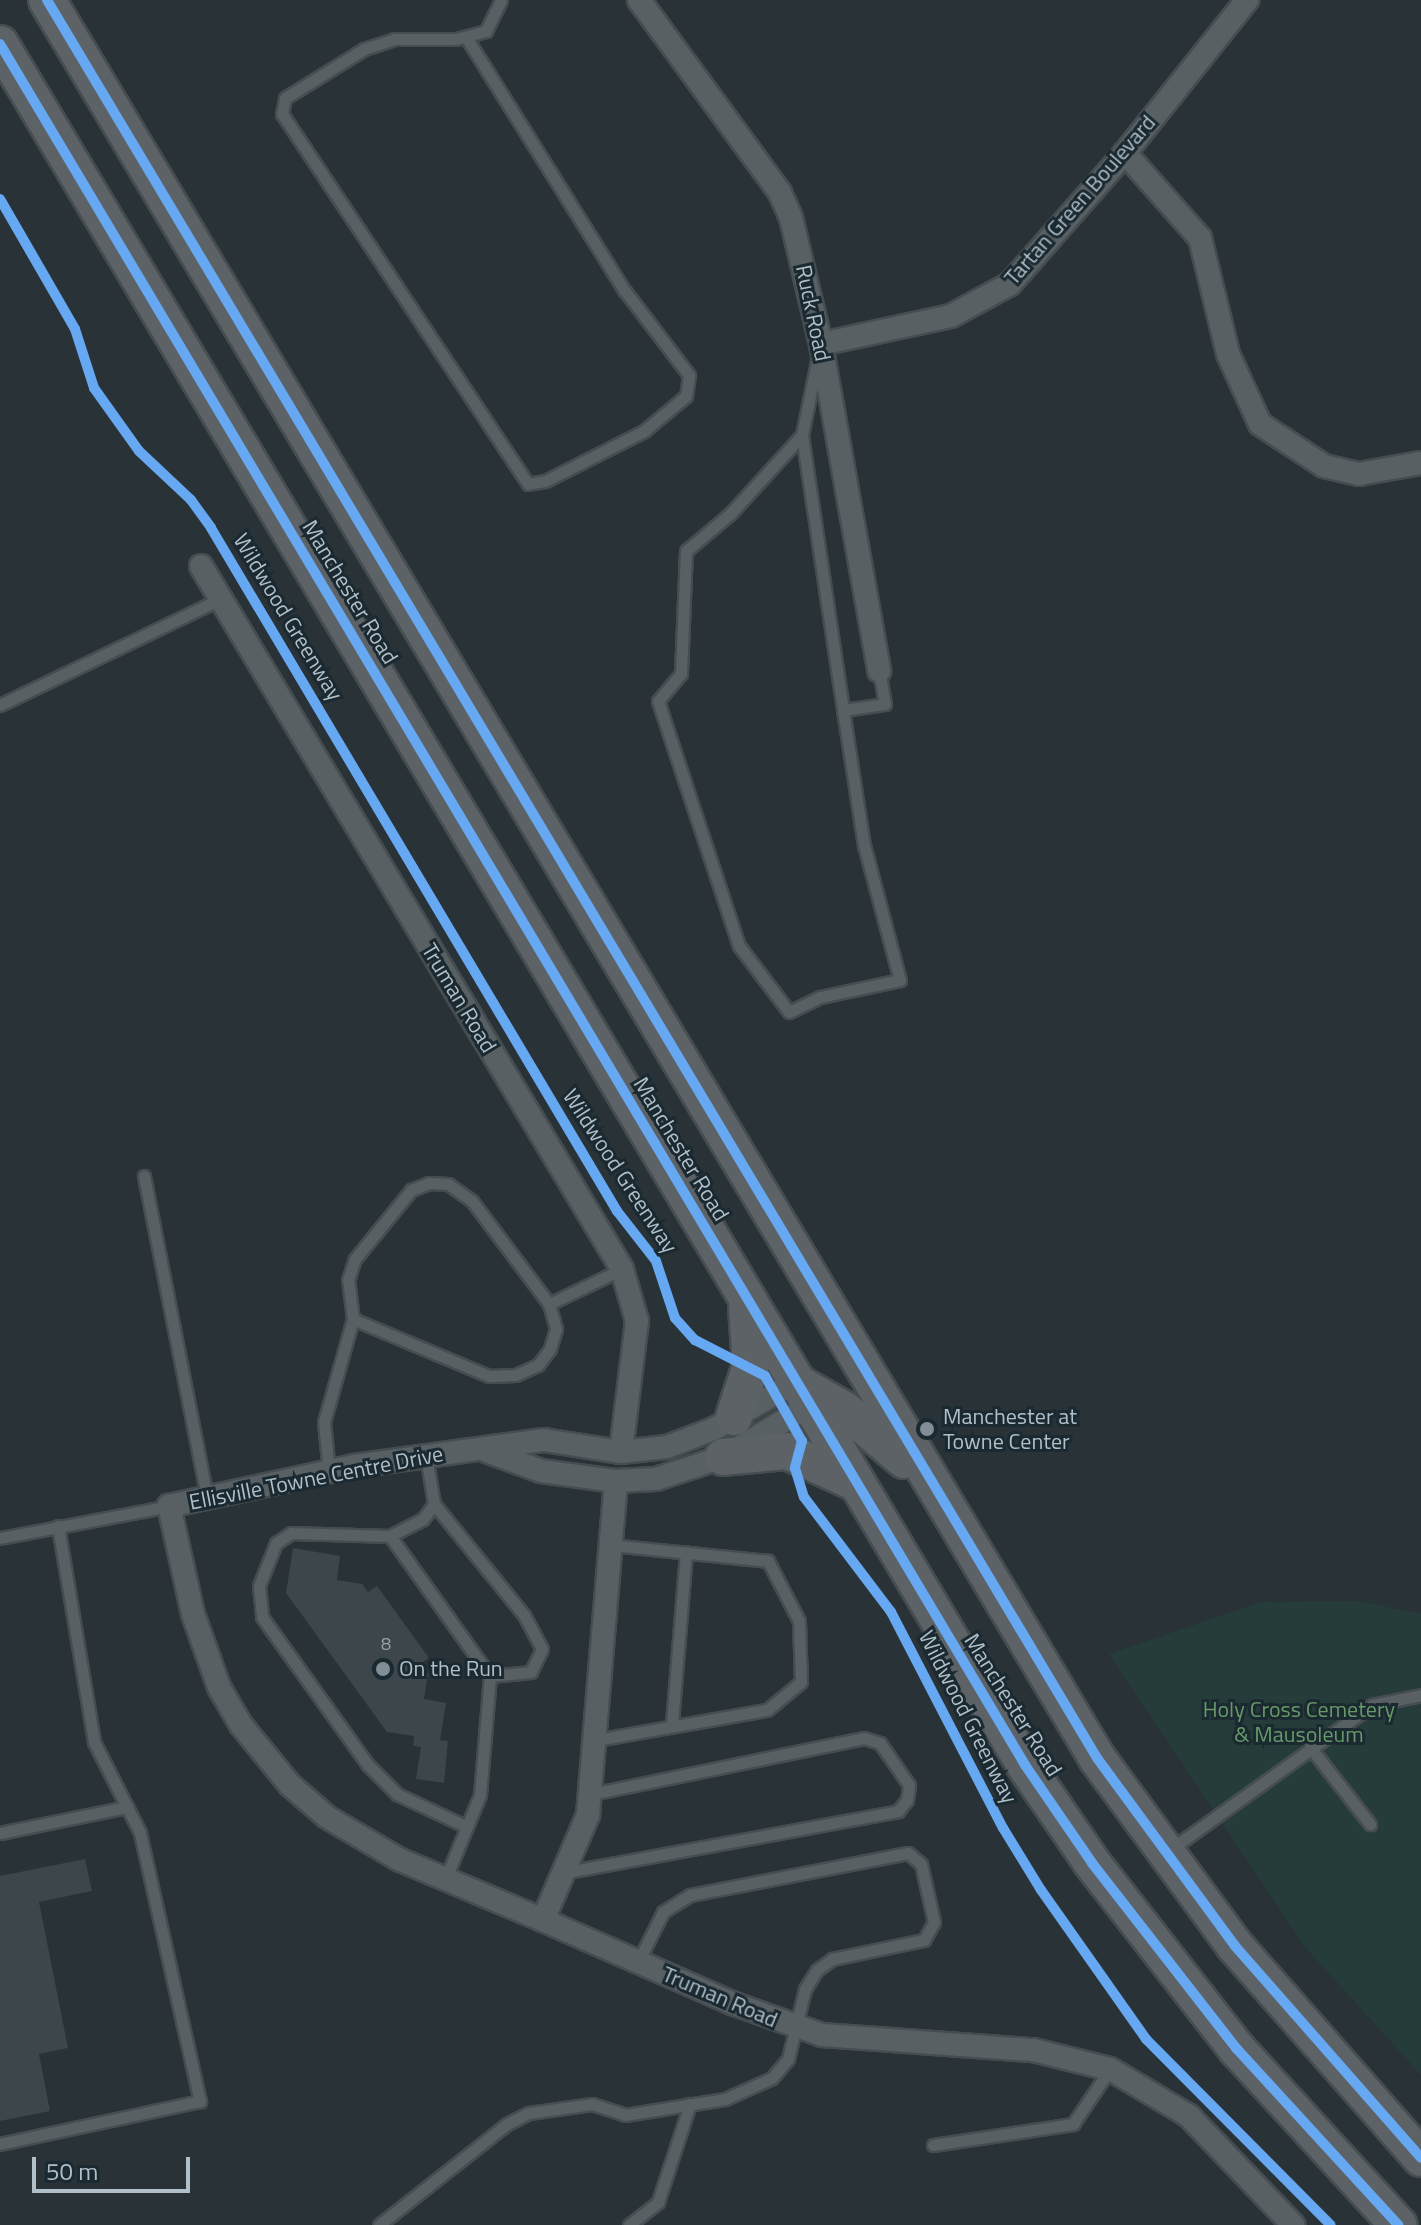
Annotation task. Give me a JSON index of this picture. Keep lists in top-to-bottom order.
{
  "streets": {
    "highway": ["Manchester Road"],
    "street": [
      "Tartan Green Boulevard",
      "Ruck Road",
      "Truman Road",
      "Ellisville Towne Centre Drive"
    ],
    "cycle path": ["Wildwood Greenway"]
  },
  "crossings": [
    ["Tartan Green Boulevard", "Ruck Road"],
    ["Manchester Road", "Ellisville Towne Centre Drive"],
    ["Truman Road", "Ellisville Towne Centre Drive"]
  ],
  "parks": ["Holy Cross Cemetery & Mausoleum"],
  "places": ["Manchester at Towne Center", "On the Run"],
  "house_numbers": ["8"],
  "scale_bar": "50 m"
}
